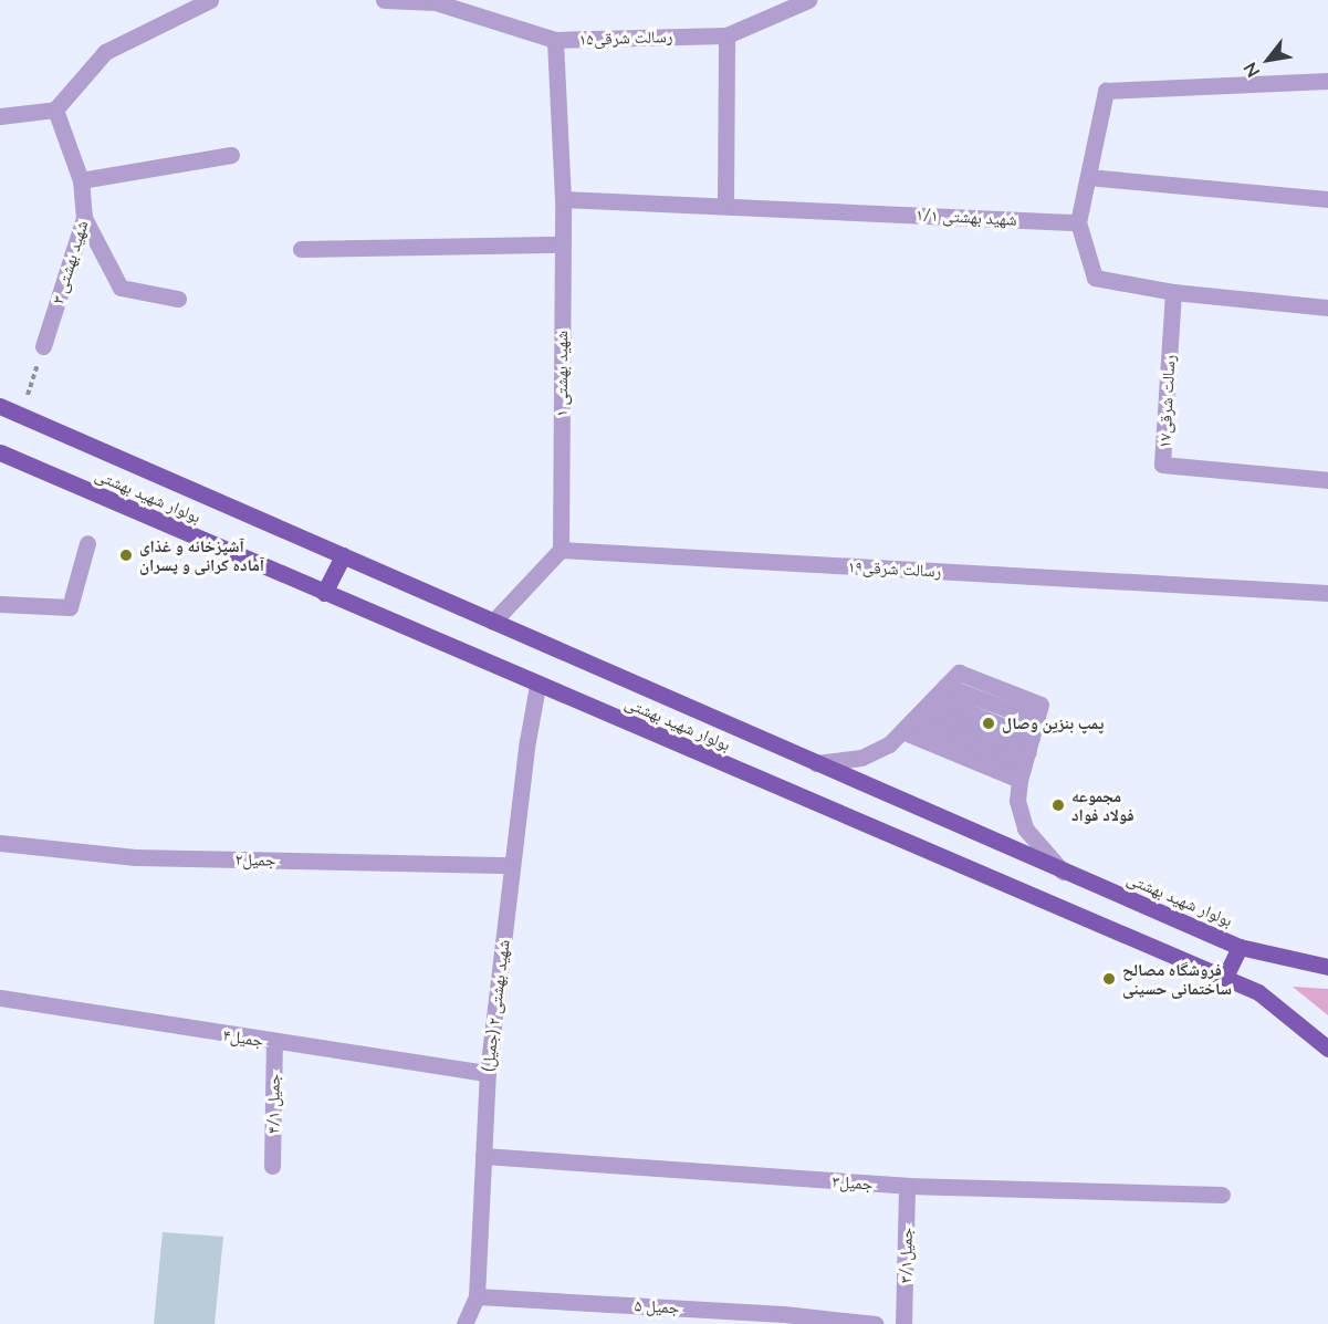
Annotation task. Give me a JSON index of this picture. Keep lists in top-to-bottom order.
{
  "streets": {
    "main road": ["بولوار شهید بهشتی"],
    "street": [
      "رسالت شرقی۱۵",
      "شهید بهشتی ۱/۱",
      "شهید بهشتی ۳",
      "شهید بهشتی ۱",
      "رسالت شرقی۱۷",
      "رسالت شرقی۱۹",
      "جمیل۲",
      "شهید بهشتی ۲ (جمیل)",
      "جمیل۴",
      "جمیل ۴/۱",
      "جمیل۳",
      "جمیل۳/۱",
      "جمیل ۵"
    ]
  },
  "crossings": [
    ["رسالت شرقی۱۵", "شهید بهشتی ۱/۱"],
    ["رسالت شرقی۱۵", "شهید بهشتی ۱"],
    ["شهید بهشتی ۱/۱", "شهید بهشتی ۱"],
    ["شهید بهشتی ۱", "رسالت شرقی۱۹"],
    ["بولوار شهید بهشتی", "شهید بهشتی ۲ (جمیل)"],
    ["جمیل۲", "شهید بهشتی ۲ (جمیل)"],
    ["شهید بهشتی ۲ (جمیل)", "جمیل۴"],
    ["شهید بهشتی ۲ (جمیل)", "جمیل۳"],
    ["شهید بهشتی ۲ (جمیل)", "جمیل ۵"],
    ["جمیل۴", "جمیل ۴/۱"],
    ["جمیل۳", "جمیل۳/۱"]
  ],
  "places": [
    "آشپزخانه و غذای آماده کرانی و پسران",
    "پمپ بنزین وصال",
    "مجموعه فولاد فواد",
    "فروشگاه مصالح ساختمانی حسینی"
  ],
  "north": "bottom left"
}
